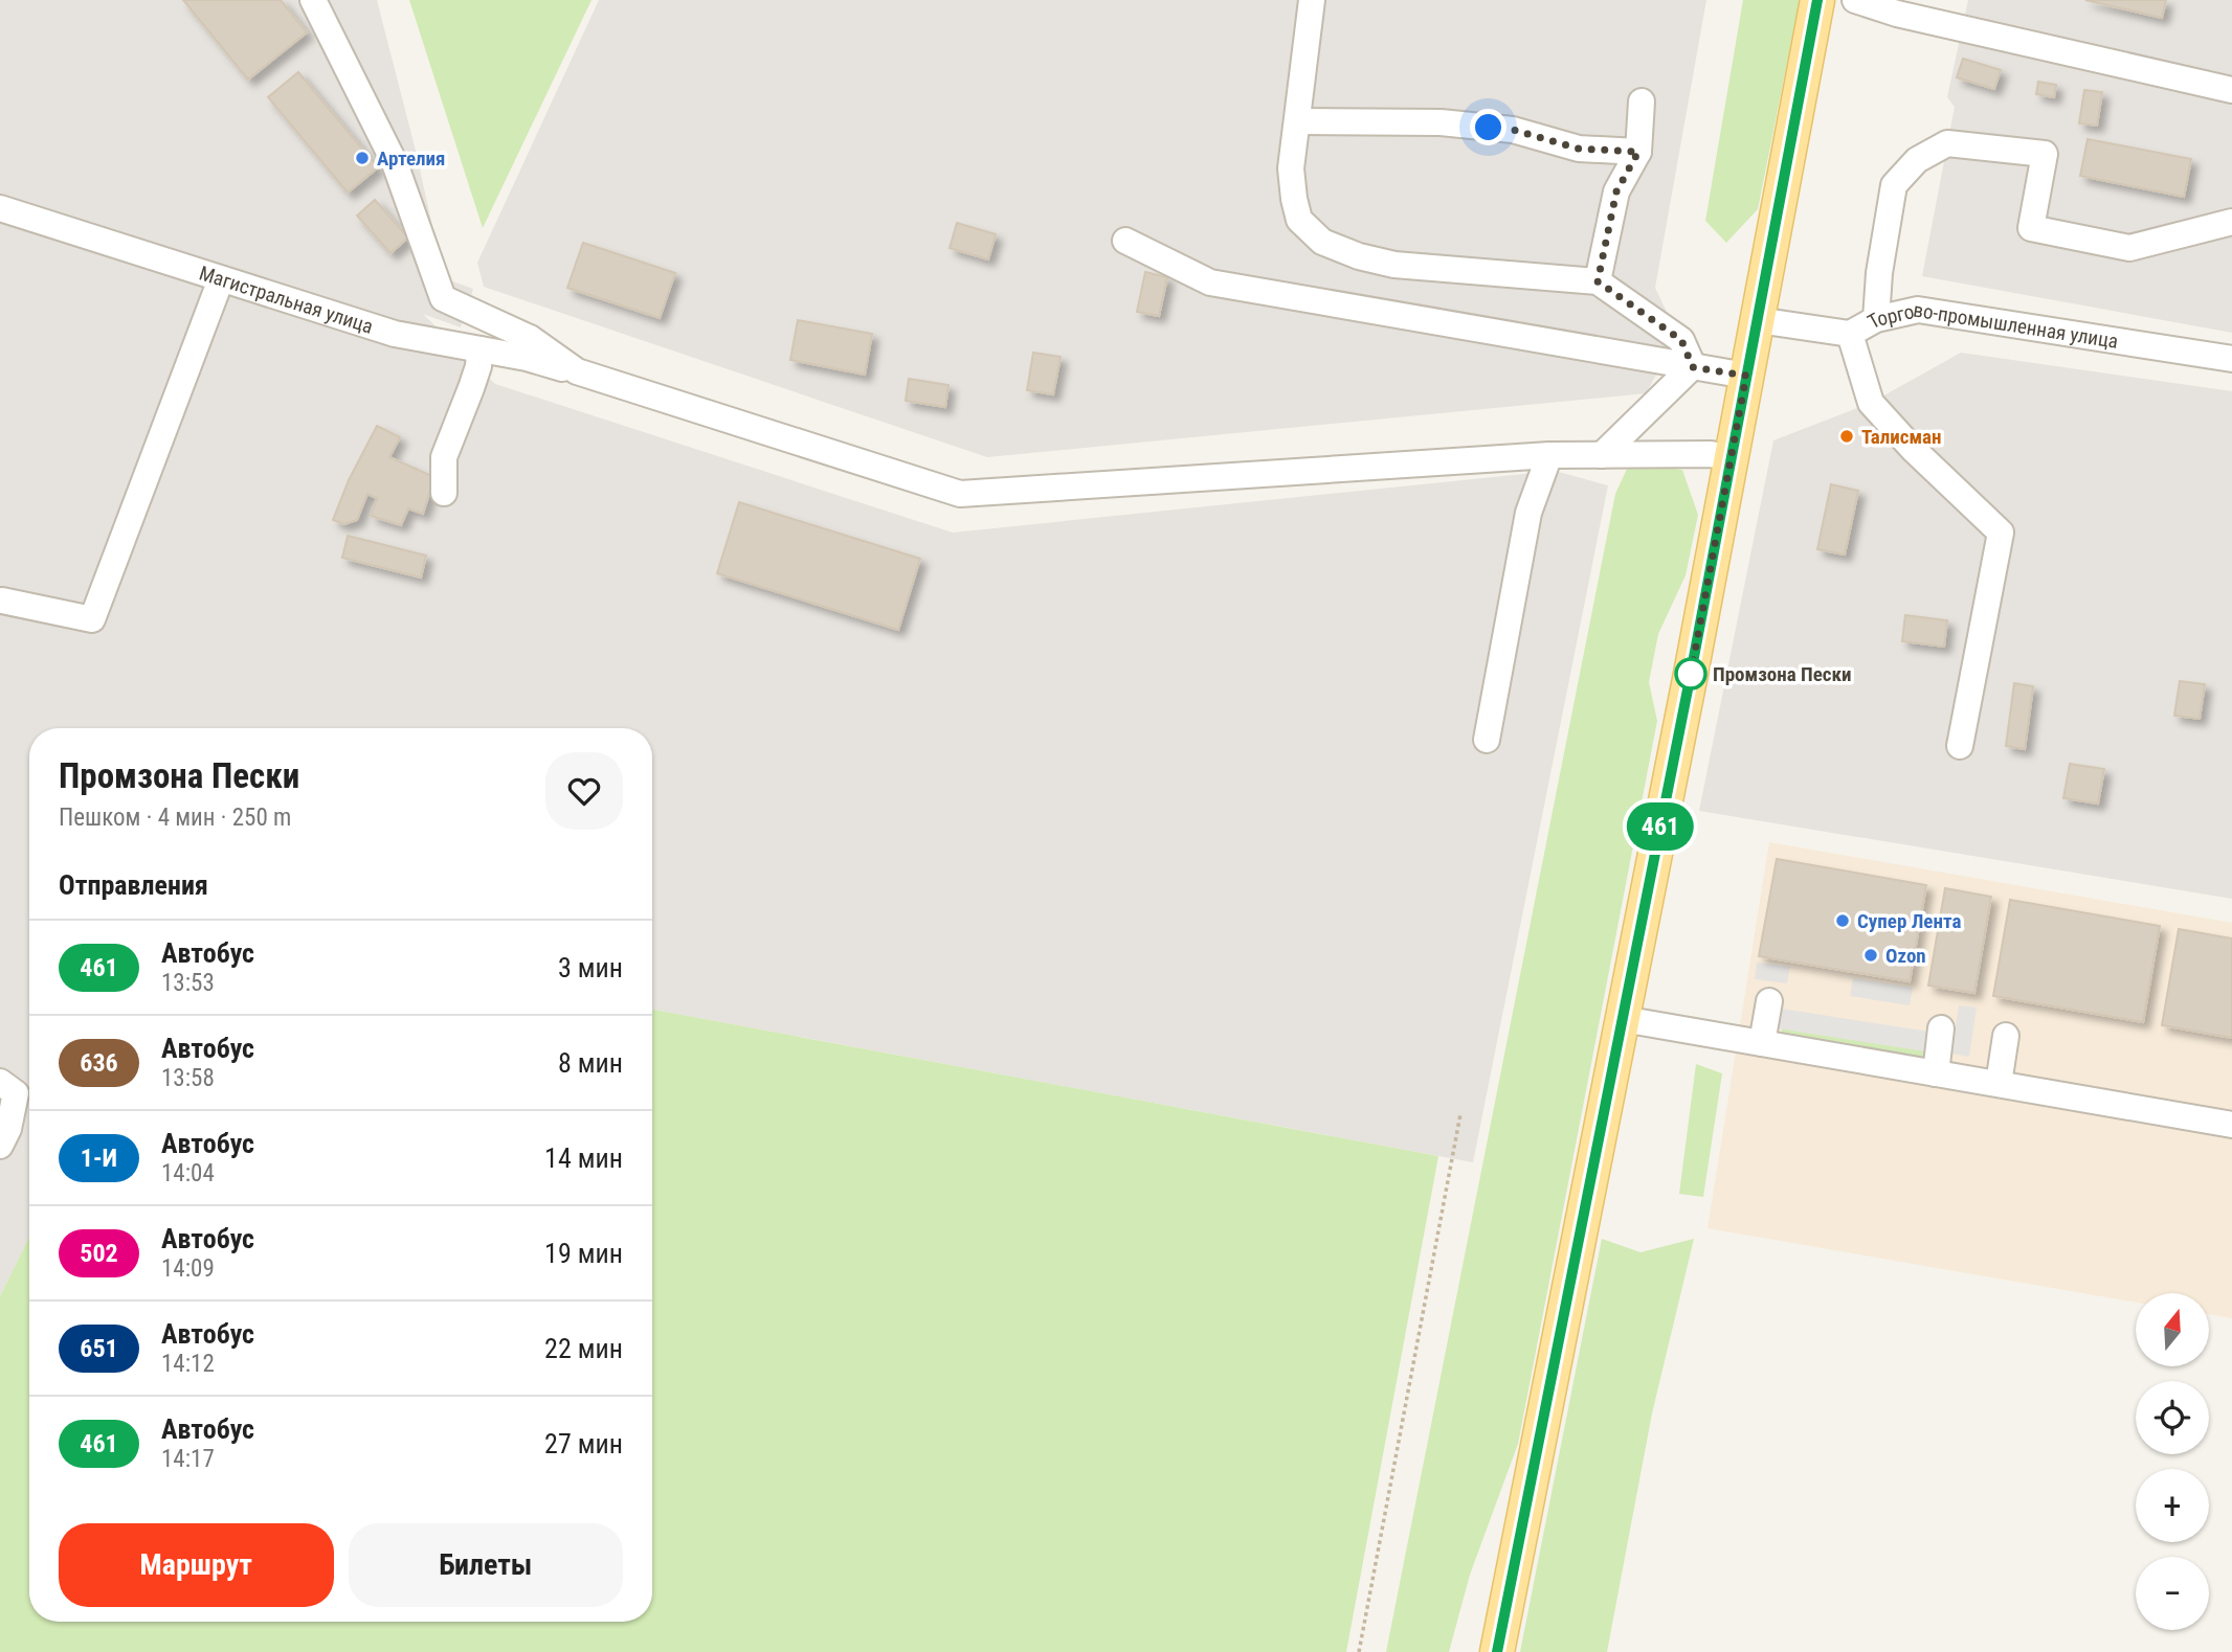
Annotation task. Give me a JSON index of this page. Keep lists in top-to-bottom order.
{
  "streets": {
    "street": ["Магистральная улица", "Торгово-промышленная улица"]
  },
  "places": [
    "Артелия",
    "Талисман",
    "Промзона Пески",
    "Супер Лента",
    "Ozon"
  ],
  "lines": ["bus line 461"],
  "north": "top",
  "page": {
    "on_map": "461",
    "heading": [
      ["Промзона Пески", "Пешком · 4 мин · 250 m"],
      "Отправления"
    ],
    "list": [
      {
        "mark": "461",
        "name": "Автобус",
        "note": "13:53",
        "value": "3 мин"
      },
      {
        "mark": "636",
        "name": "Автобус",
        "note": "13:58",
        "value": "8 мин"
      },
      {
        "mark": "1-И",
        "name": "Автобус",
        "note": "14:04",
        "value": "14 мин"
      },
      {
        "mark": "502",
        "name": "Автобус",
        "note": "14:09",
        "value": "19 мин"
      },
      {
        "mark": "651",
        "name": "Автобус",
        "note": "14:12",
        "value": "22 мин"
      },
      {
        "mark": "461",
        "name": "Автобус",
        "note": "14:17",
        "value": "27 мин"
      }
    ],
    "map_buttons": ["+", "−"],
    "buttons": ["Маршрут", "Билеты"]
  }
}
